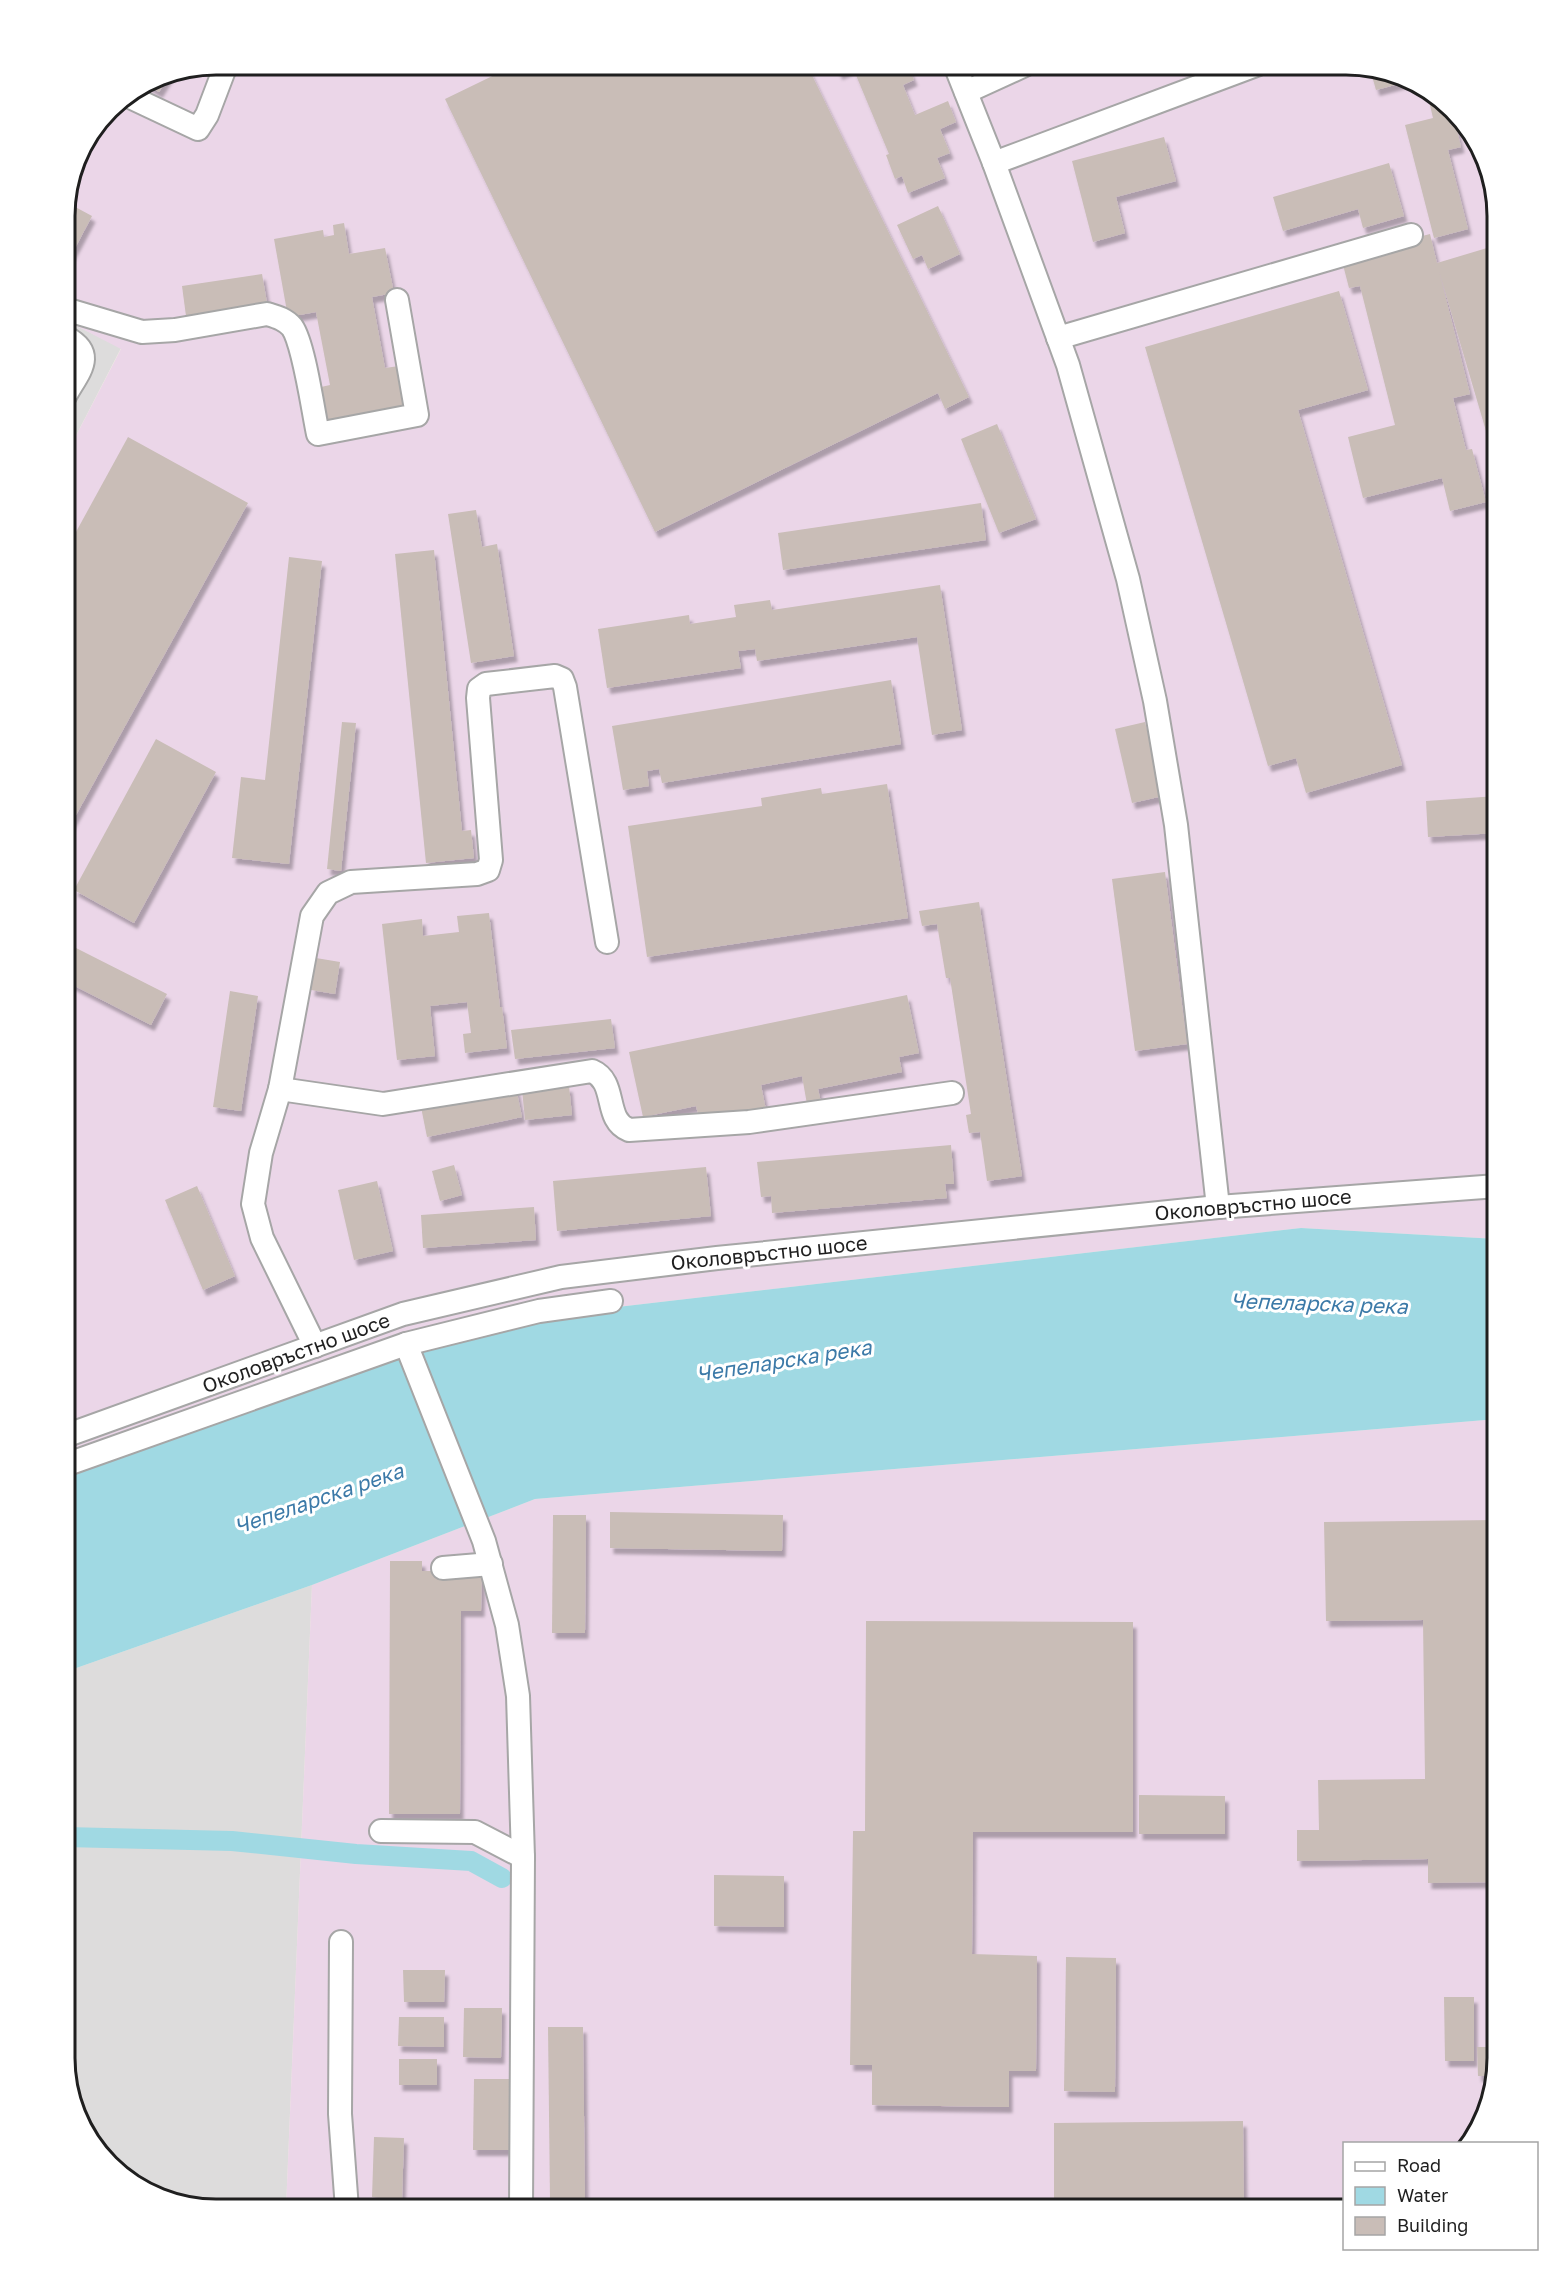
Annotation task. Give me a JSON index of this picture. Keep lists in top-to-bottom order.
{
  "streets": {
    "street": ["Околовръстно шосе"]
  },
  "water": ["Чепеларска река"],
  "legend": ["Road", "Water", "Building"]
}
